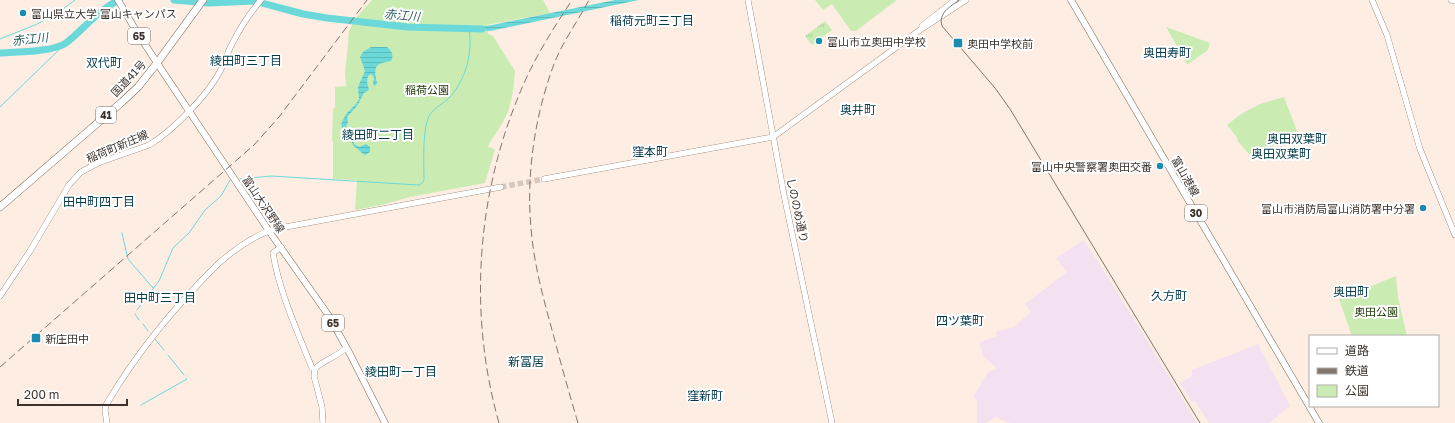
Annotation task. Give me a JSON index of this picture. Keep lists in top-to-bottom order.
{
  "streets": {
    "highway": ["国道41号", "41"],
    "main road": [
      "65",
      "富山港線",
      "富山大沢野線",
      "30"
    ],
    "street": ["稲荷町新庄線", "しののめ通り"]
  },
  "crossings": [
    ["国道41号", "富山大沢野線"],
    ["稲荷町新庄線", "富山大沢野線"]
  ],
  "districts": [
    "稲荷元町三丁目",
    "奥田寿町",
    "綾田町三丁目",
    "双代町",
    "奥井町",
    "綾田町二丁目",
    "奥田双葉町",
    "窪本町",
    "奥田双葉町",
    "田中町四丁目",
    "奥田町",
    "久方町",
    "田中町三丁目",
    "四ツ葉町",
    "新冨居",
    "綾田町一丁目",
    "窪新町"
  ],
  "water": ["赤江川"],
  "parks": ["稲荷公園", "奥田公園"],
  "places": {
    "other": [
      "富山県立大学 富山キャンパス",
      "富山市立奥田中学校",
      "富山中央警察署奥田交番",
      "富山市消防局富山消防署中分署"
    ],
    "transit": ["奥田中学校前", "新庄田中"]
  },
  "legend": ["道路", "鉄道", "公園"],
  "scale_bar": "200 m"
}
